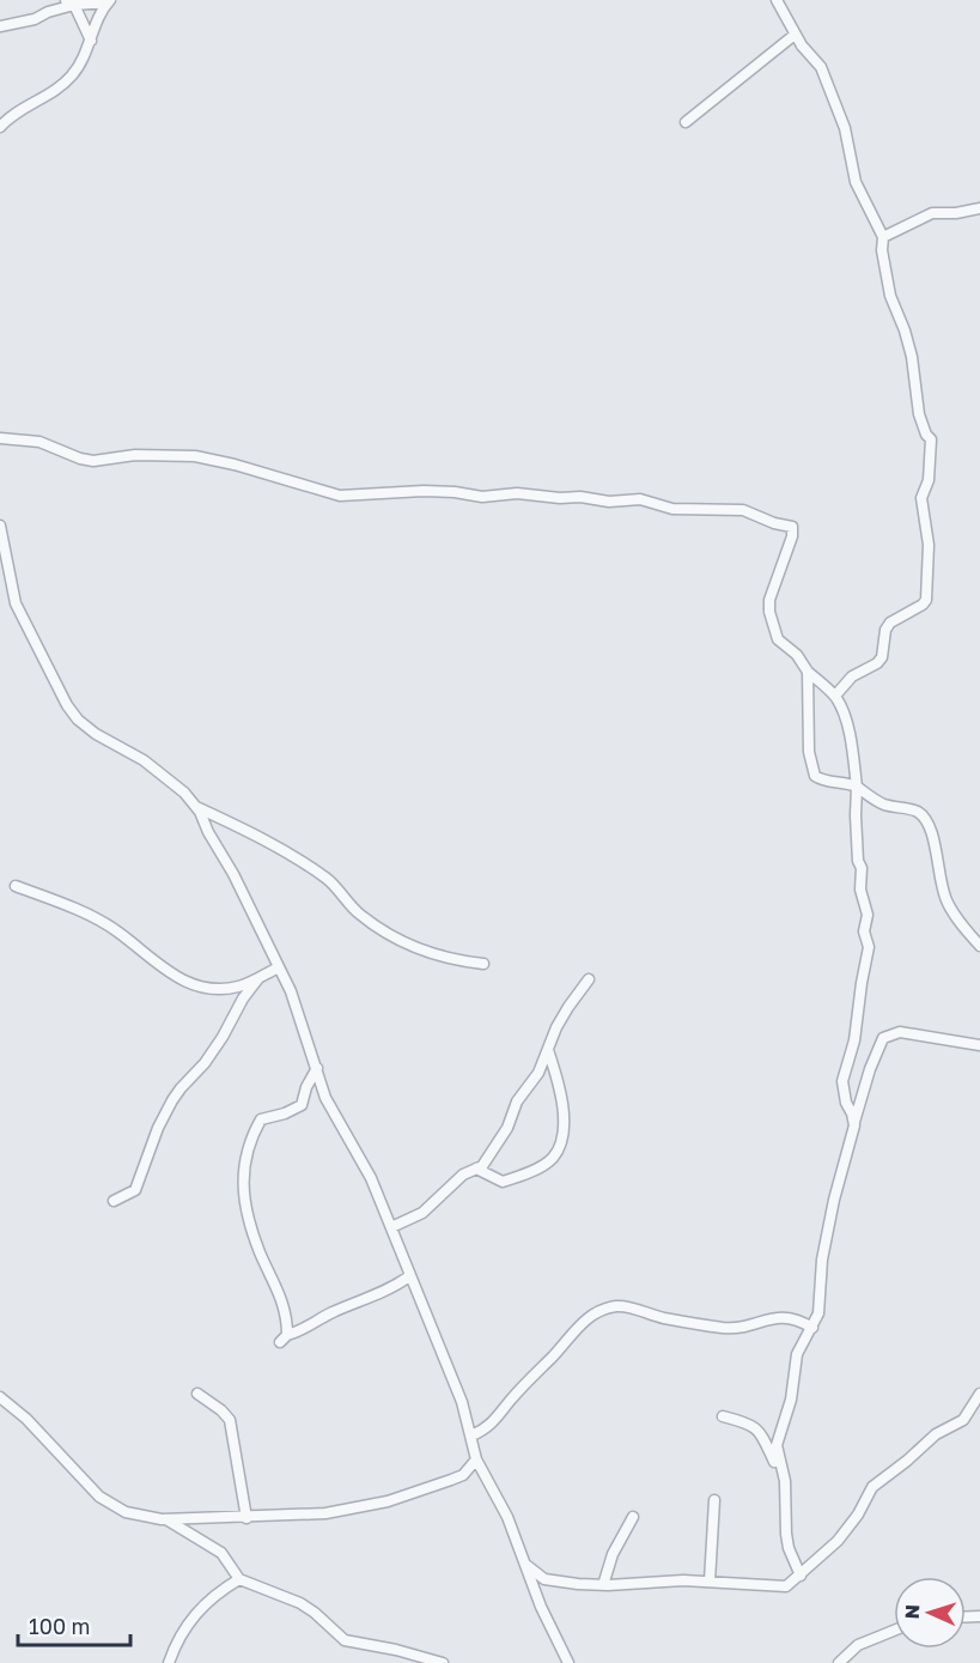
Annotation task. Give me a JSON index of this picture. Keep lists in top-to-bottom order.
{
  "scale_bar": "100 m",
  "north": "left"
}
